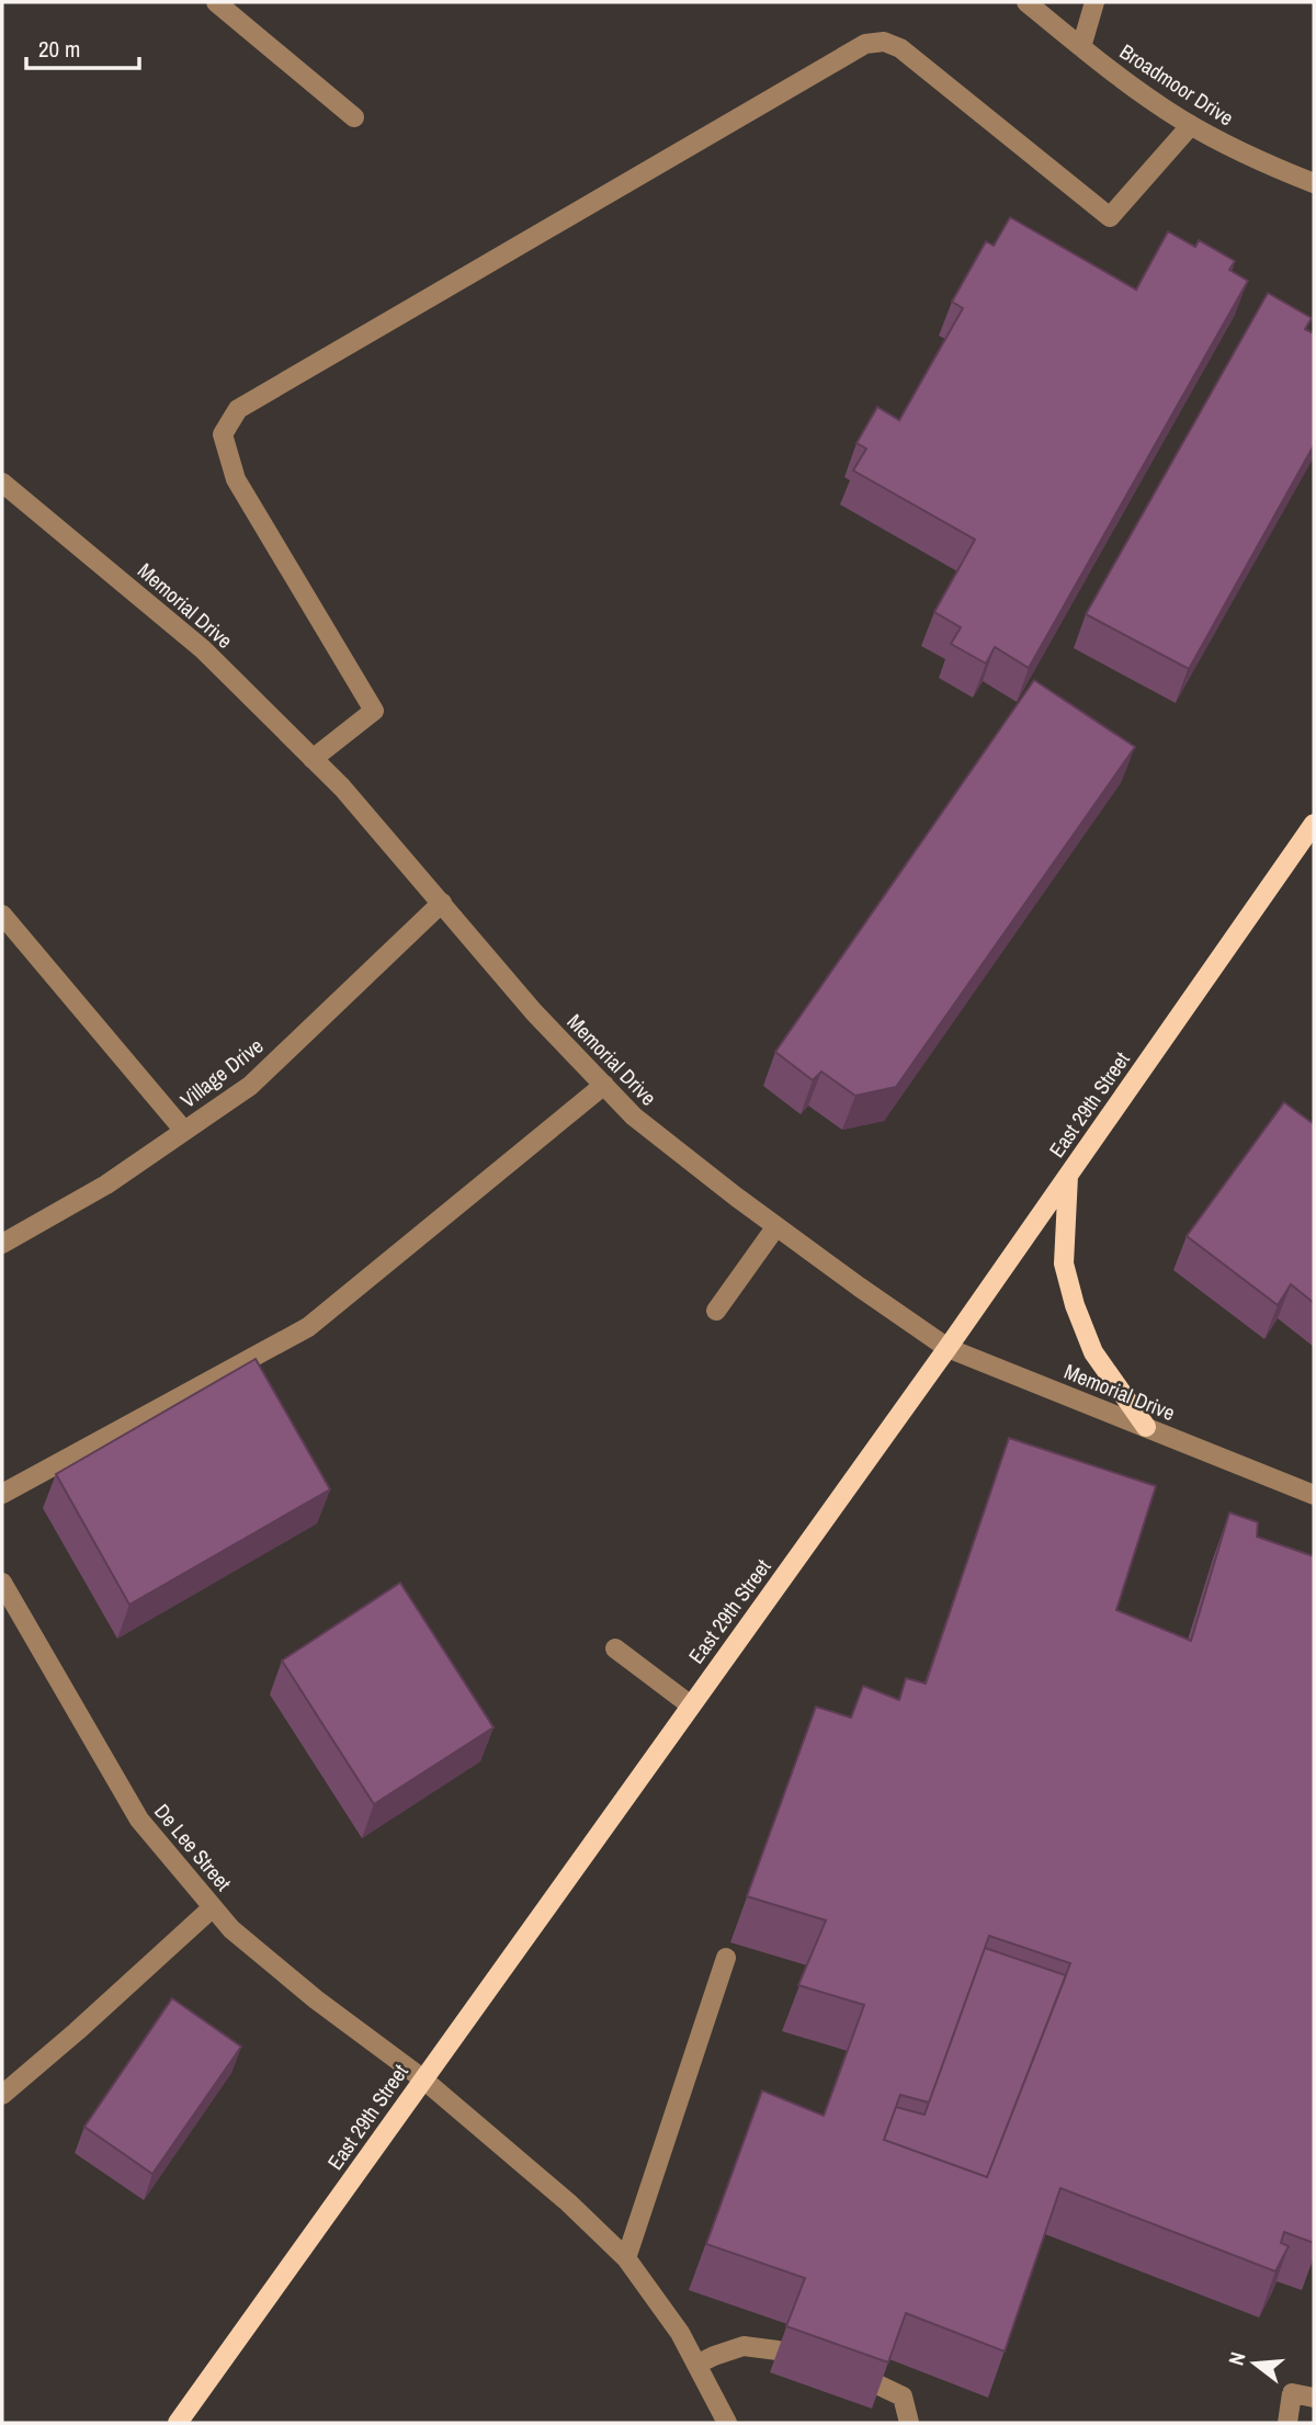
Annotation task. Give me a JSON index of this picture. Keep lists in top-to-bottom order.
{
  "streets": {
    "main road": ["East 29th Street"],
    "street": [
      "Broadmoor Drive",
      "Memorial Drive",
      "Village Drive",
      "De Lee Street"
    ]
  },
  "crossings": [
    ["Memorial Drive", "Village Drive"],
    ["Memorial Drive", "East 29th Street"],
    ["East 29th Street", "De Lee Street"]
  ],
  "scale_bar": "20 m",
  "north": "left"
}
